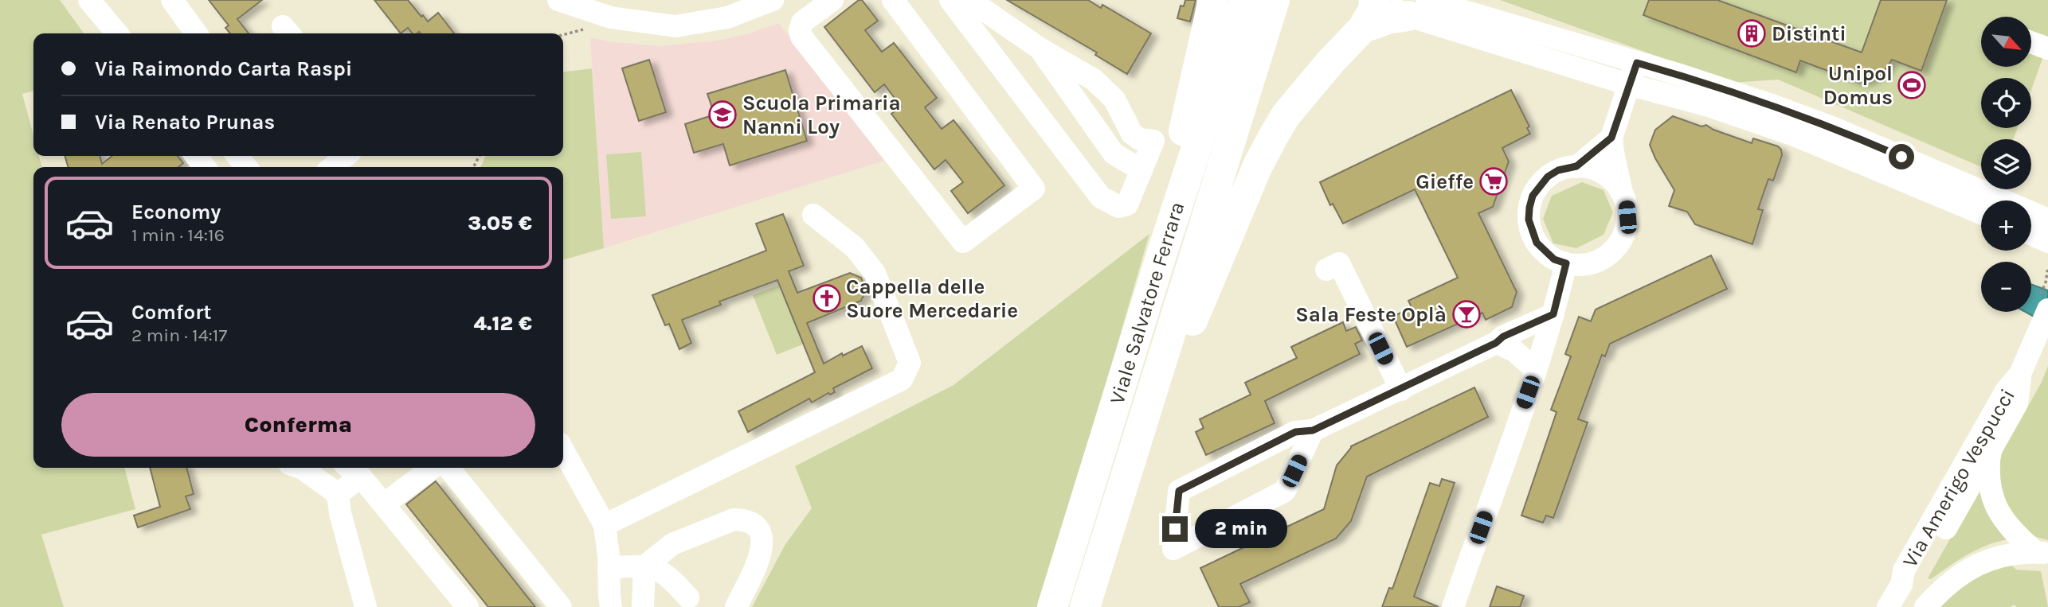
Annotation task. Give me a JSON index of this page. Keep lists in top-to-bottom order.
{
  "streets": {
    "highway": ["Viale Salvatore Ferrara"],
    "street": ["Via Amerigo Vespucci"]
  },
  "places": {
    "building": ["Distinti"],
    "sports": ["Unipol Domus"],
    "school or university": ["Scuola Primaria Nanni Loy"],
    "supermarket": ["Gieffe"],
    "church": ["Cappella delle Suore Mercedarie"],
    "bar": ["Sala Feste Oplà"]
  },
  "north": "bottom right",
  "page": {
    "map_buttons": ["+", "−"],
    "banner": ["Via Raimondo Carta Raspi", "Via Renato Prunas"],
    "list": [
      {
        "name": "Economy",
        "note": "1 min · 14:16",
        "value": "3.05 €"
      },
      {
        "name": "Comfort",
        "note": "2 min · 14:17",
        "value": "4.12 €"
      }
    ],
    "buttons": "Conferma",
    "bubble": "2 min"
  }
}
